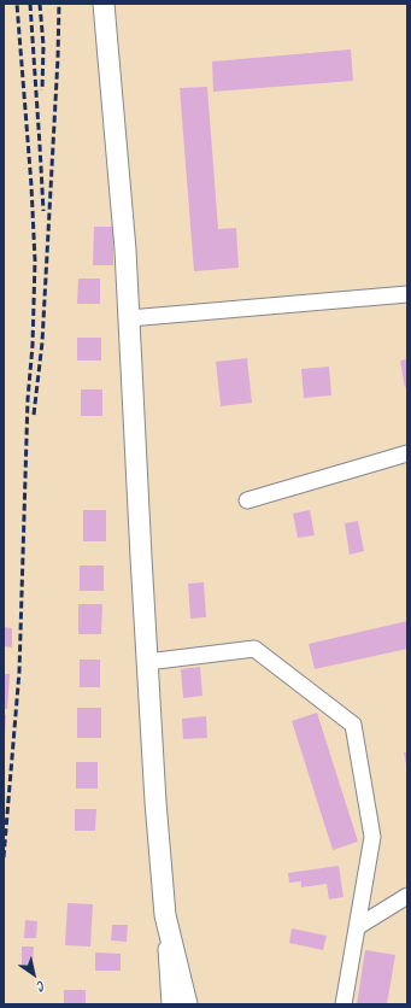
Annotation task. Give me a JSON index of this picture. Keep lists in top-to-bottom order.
{
  "north": "bottom right"
}
